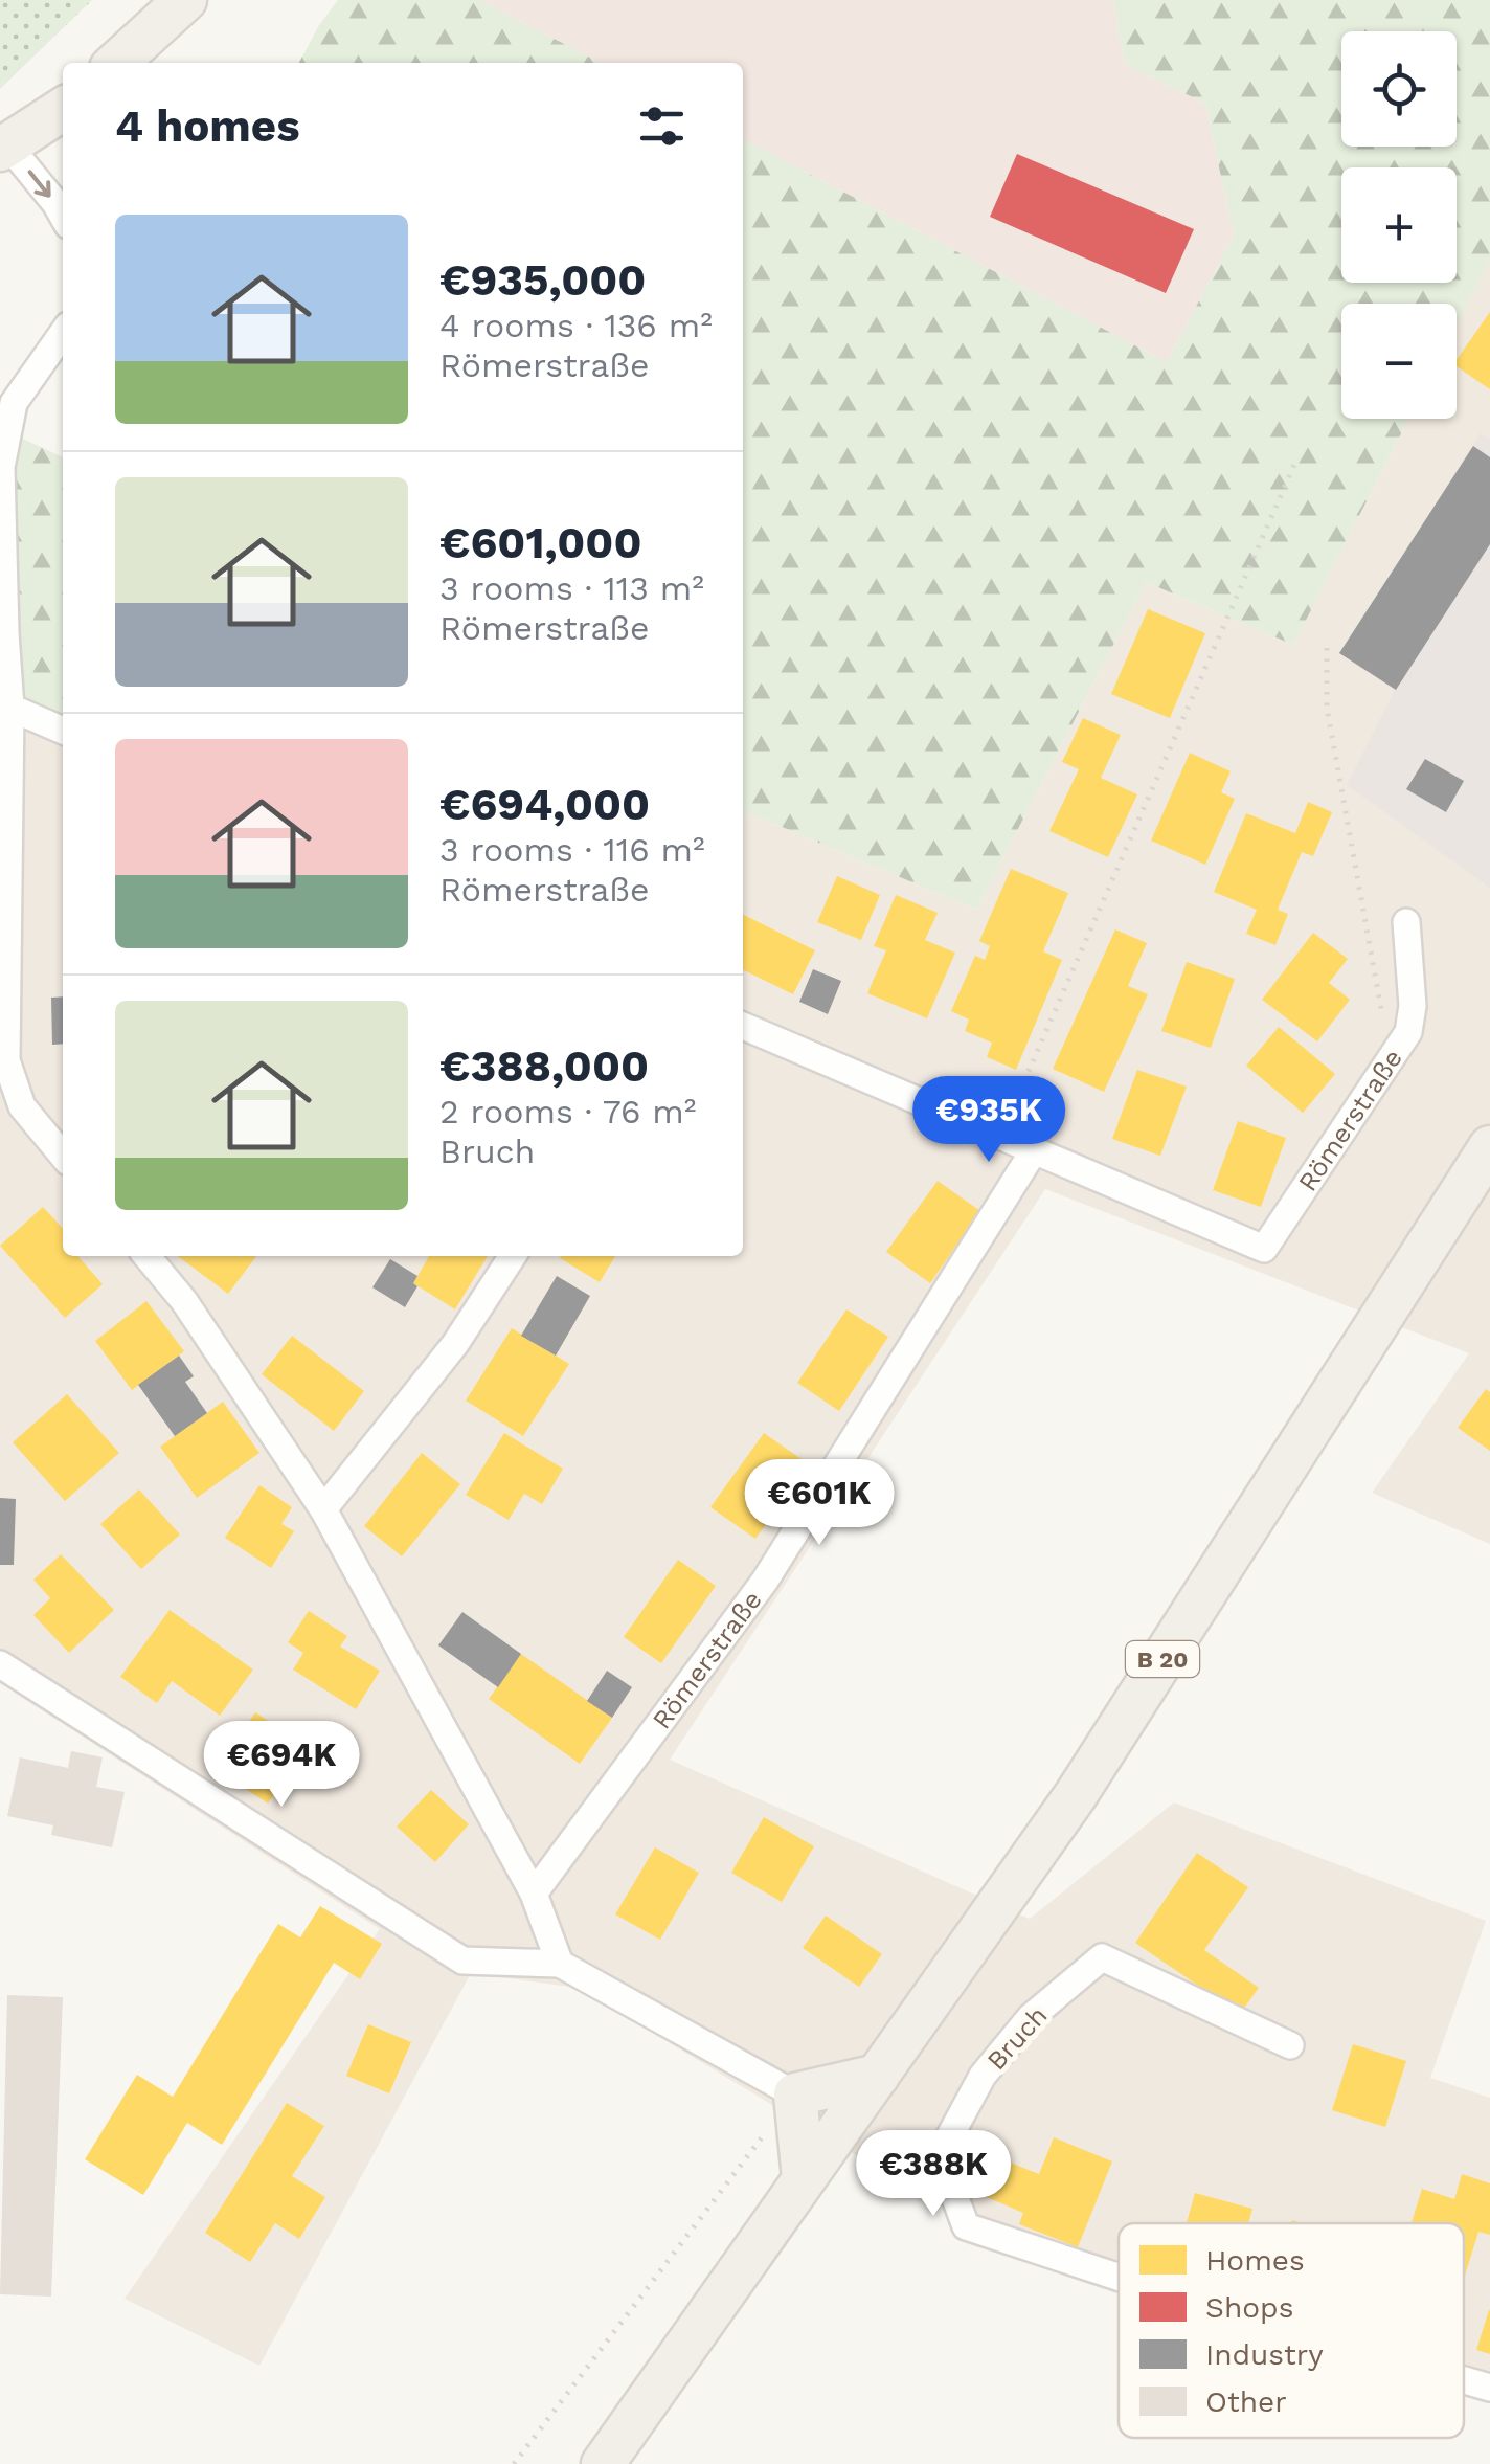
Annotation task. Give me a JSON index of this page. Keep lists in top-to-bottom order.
{
  "streets": {
    "main road": ["B 20"],
    "street": ["Römerstraße", "Bruch"]
  },
  "legend": [
    "Homes",
    "Shops",
    "Industry",
    "Other"
  ],
  "page": {
    "map_buttons": ["+", "−"],
    "heading": "4 homes",
    "list": [
      {
        "name": "€935,000",
        "note": "4 rooms · 136 m² · Römerstraße"
      },
      {
        "name": "€601,000",
        "note": "3 rooms · 113 m² · Römerstraße"
      },
      {
        "name": "€694,000",
        "note": "3 rooms · 116 m² · Römerstraße"
      },
      {
        "name": "€388,000",
        "note": "2 rooms · 76 m² · Bruch"
      }
    ],
    "price": [
      "€935K",
      "€601K",
      "€694K",
      "€388K"
    ]
  }
}
